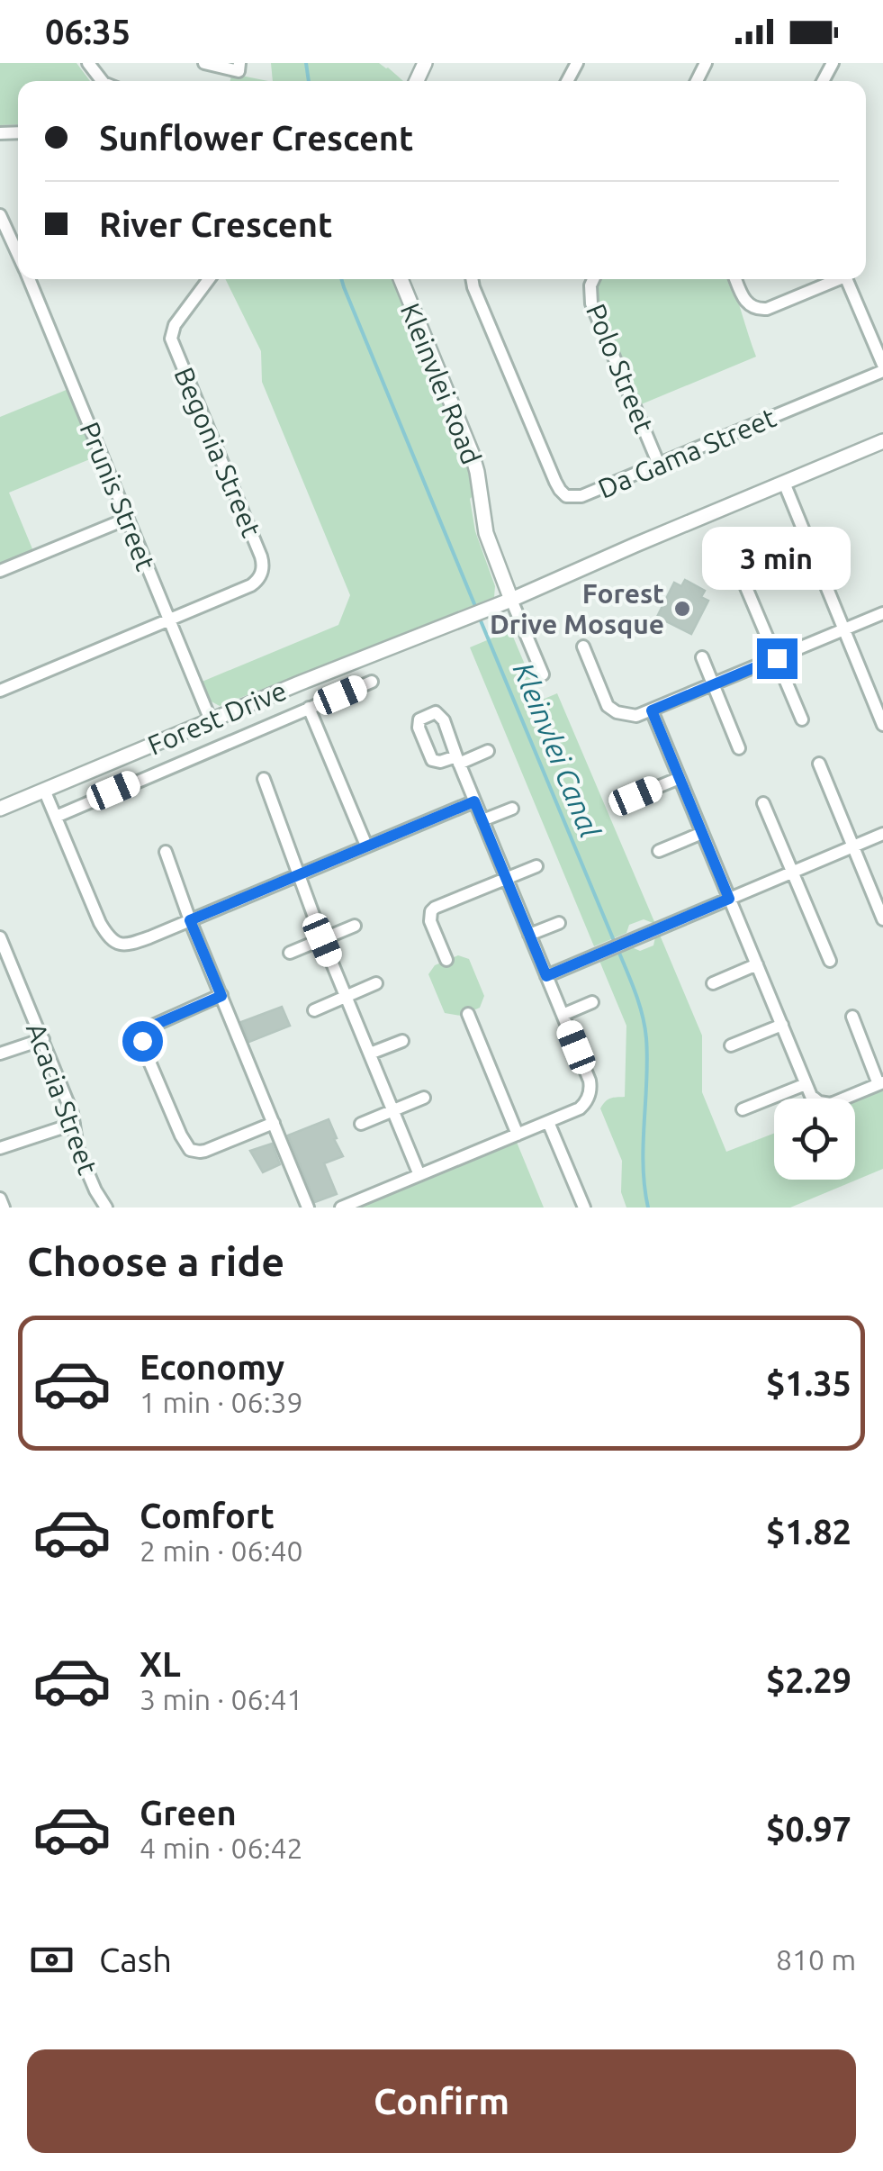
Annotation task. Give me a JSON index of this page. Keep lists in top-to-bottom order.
{
  "streets": {
    "street": [
      "Polo Street",
      "Kleinvlei Road",
      "Begonia Street",
      "Da Gama Street",
      "Prunis Street",
      "Forest Drive",
      "Acacia Street"
    ]
  },
  "crossings": [
    ["Polo Street", "Da Gama Street"],
    ["Kleinvlei Road", "Forest Drive"],
    ["Begonia Street", "Prunis Street"],
    ["Prunis Street", "Forest Drive"]
  ],
  "water": ["Kleinvlei Canal"],
  "places": ["Forest Drive Mosque"],
  "page": {
    "status": "06:35",
    "banner": ["Sunflower Crescent", "River Crescent"],
    "bubble": "3 min",
    "heading": "Choose a ride",
    "list": [
      {
        "name": "Economy",
        "note": "1 min · 06:39",
        "value": "$1.35"
      },
      {
        "name": "Comfort",
        "note": "2 min · 06:40",
        "value": "$1.82"
      },
      {
        "name": "XL",
        "note": "3 min · 06:41",
        "value": "$2.29"
      },
      {
        "name": "Green",
        "note": "4 min · 06:42",
        "value": "$0.97"
      }
    ],
    "pay": ["Cash", "810 m"],
    "buttons": "Confirm"
  }
}
